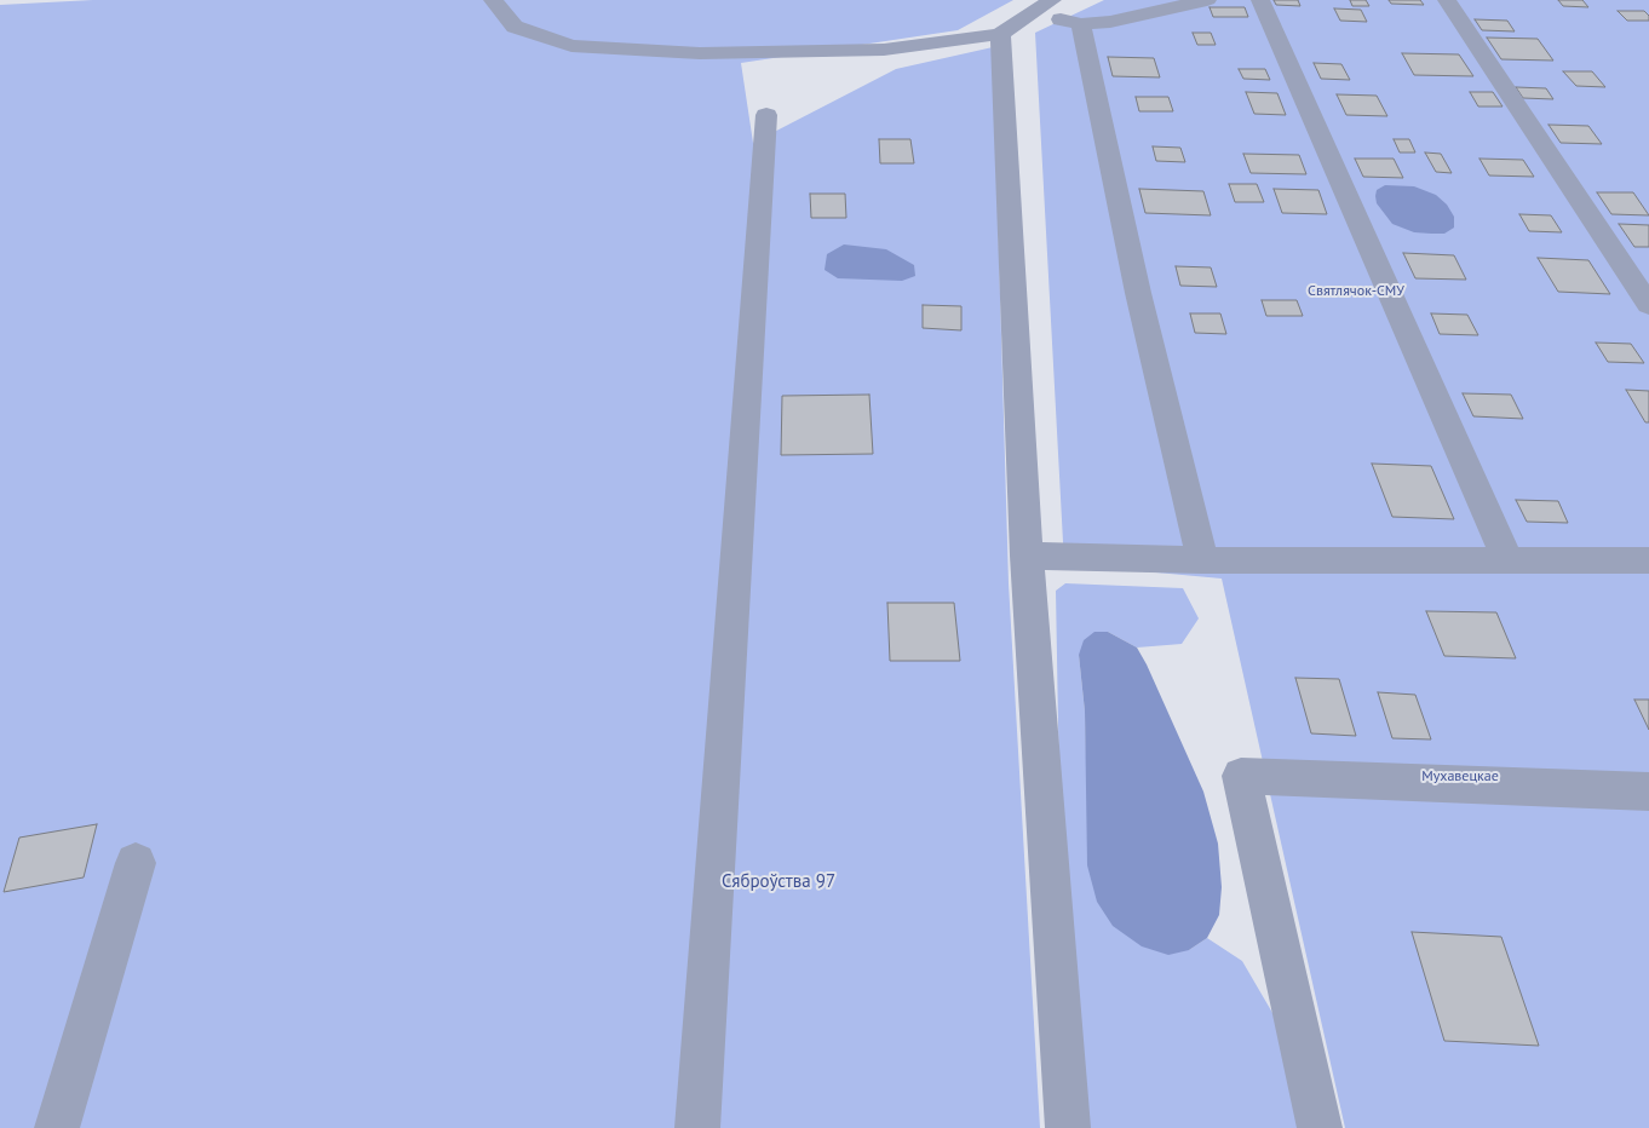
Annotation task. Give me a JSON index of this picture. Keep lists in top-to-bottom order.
{
  "parks": ["Святлячок-СМУ", "Мухавецкае", "Сяброўства 97"]
}
